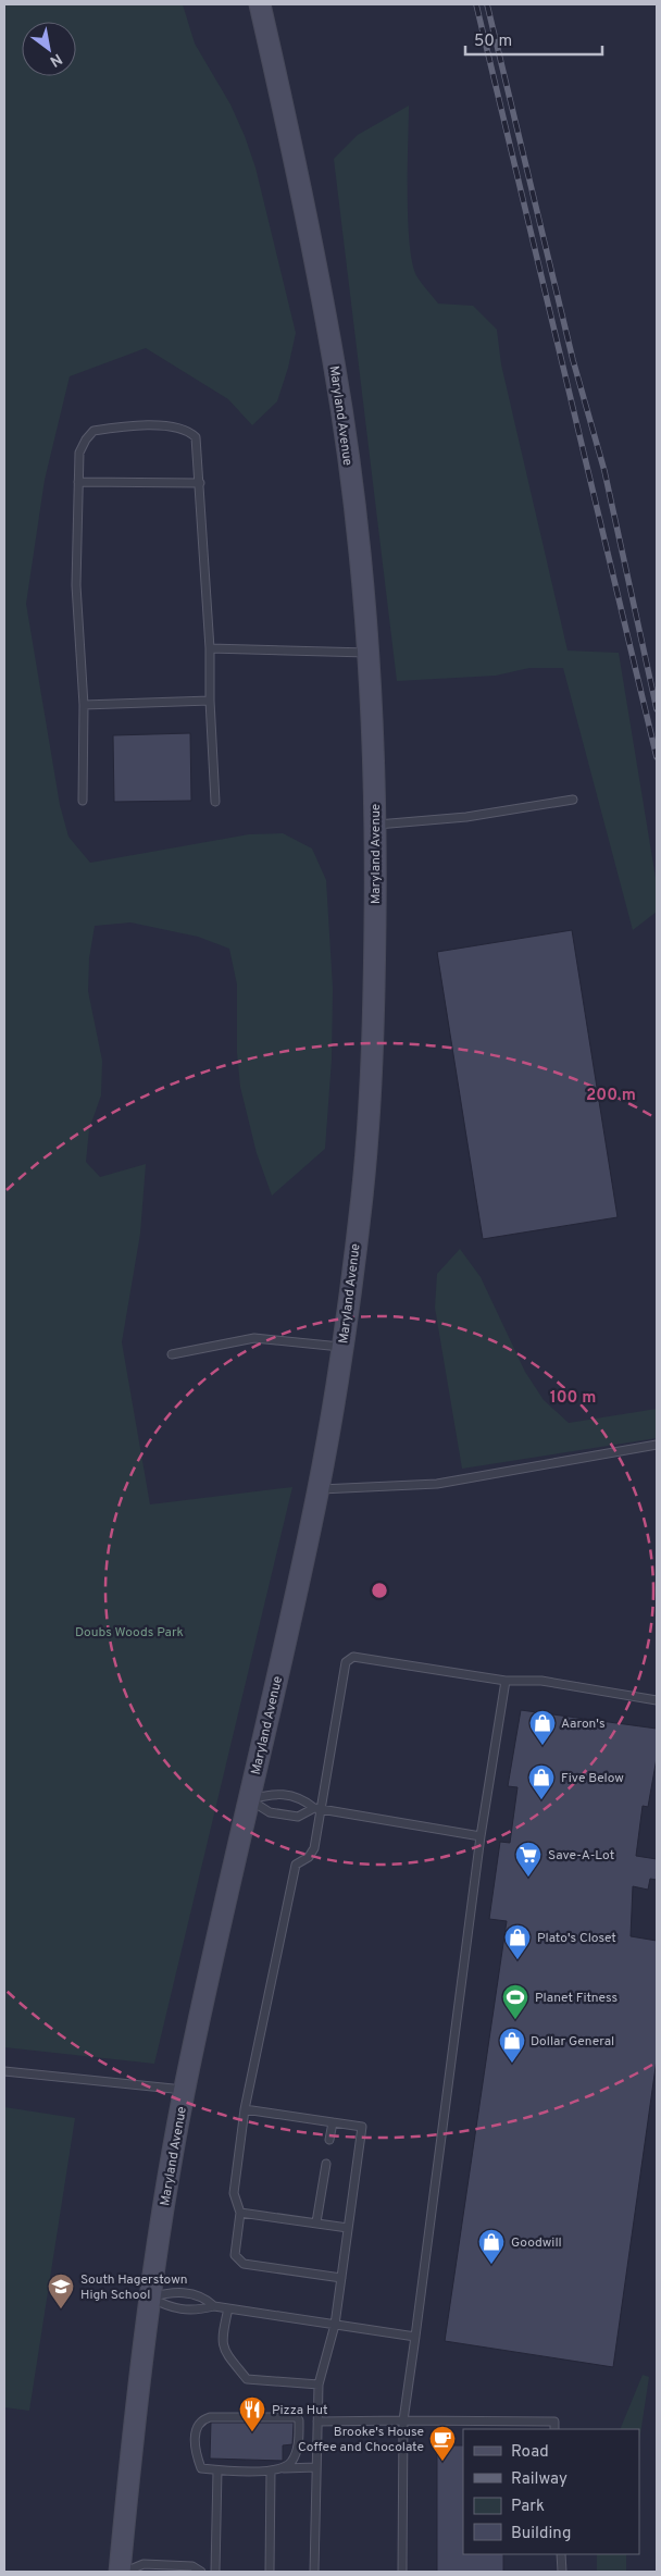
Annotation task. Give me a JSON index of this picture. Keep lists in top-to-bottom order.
{
  "streets": {
    "main road": ["Maryland Avenue"]
  },
  "parks": ["Doubs Woods Park"],
  "places": {
    "shop": [
      "Aaron's",
      "Five Below",
      "Plato's Closet",
      "Dollar General",
      "Goodwill"
    ],
    "supermarket": ["Save-A-Lot"],
    "sports": ["Planet Fitness"],
    "school or university": ["South Hagerstown High School"],
    "restaurant": ["Pizza Hut"],
    "cafe": ["Brooke's House Coffee and Chocolate"]
  },
  "legend": [
    "Road",
    "Railway",
    "Park",
    "Building"
  ],
  "scale_bar": "50 m",
  "north": "bottom right",
  "rings": ["200 m", "100 m"]
}
